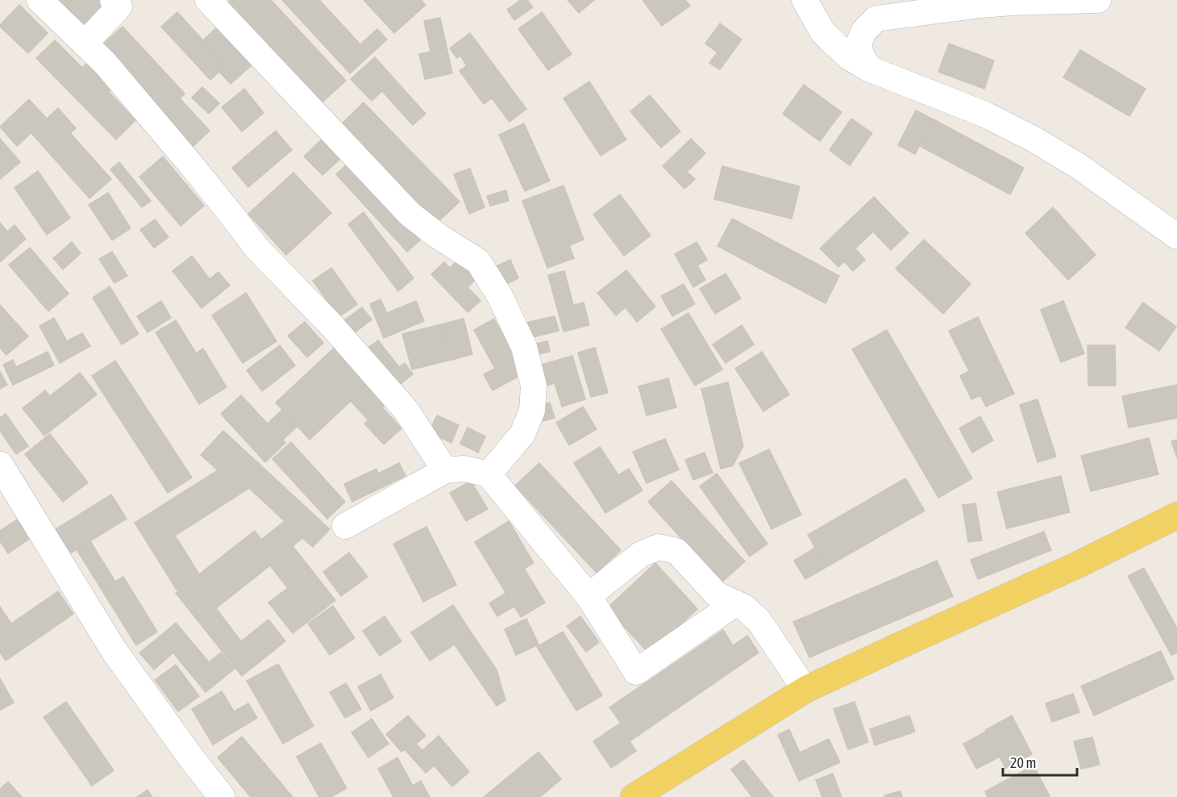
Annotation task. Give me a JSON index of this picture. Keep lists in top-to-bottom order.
{
  "scale_bar": "20 m"
}
